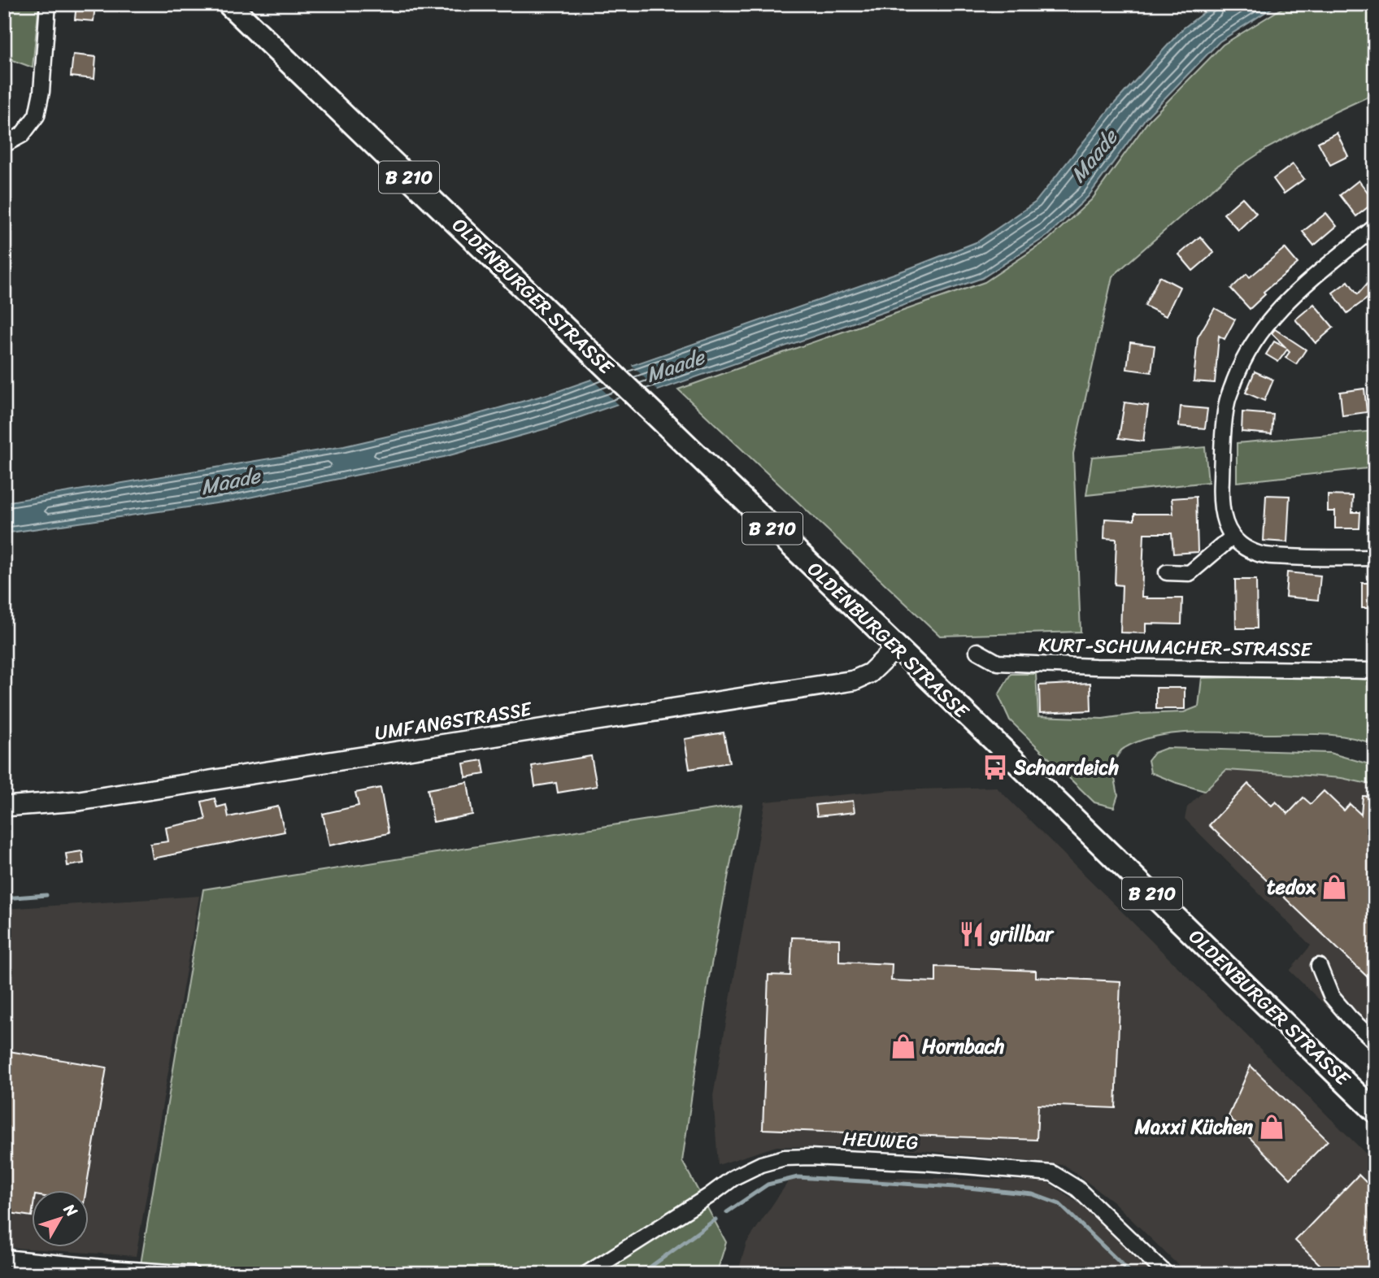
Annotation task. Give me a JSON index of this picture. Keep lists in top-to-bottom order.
{
  "streets": {
    "main road": ["B 210", "OLDENBURGER STRASSE"],
    "street": ["KURT-SCHUMACHER-STRASSE", "UMFANGSTRASSE", "HEUWEG"]
  },
  "crossings": [
    ["OLDENBURGER STRASSE", "UMFANGSTRASSE"]
  ],
  "water": ["Maade"],
  "places": {
    "bus stop": ["Schaardeich"],
    "shop": ["tedox", "Hornbach", "Maxxi Küchen"],
    "restaurant": ["grillbar"]
  },
  "north": "top right"
}
